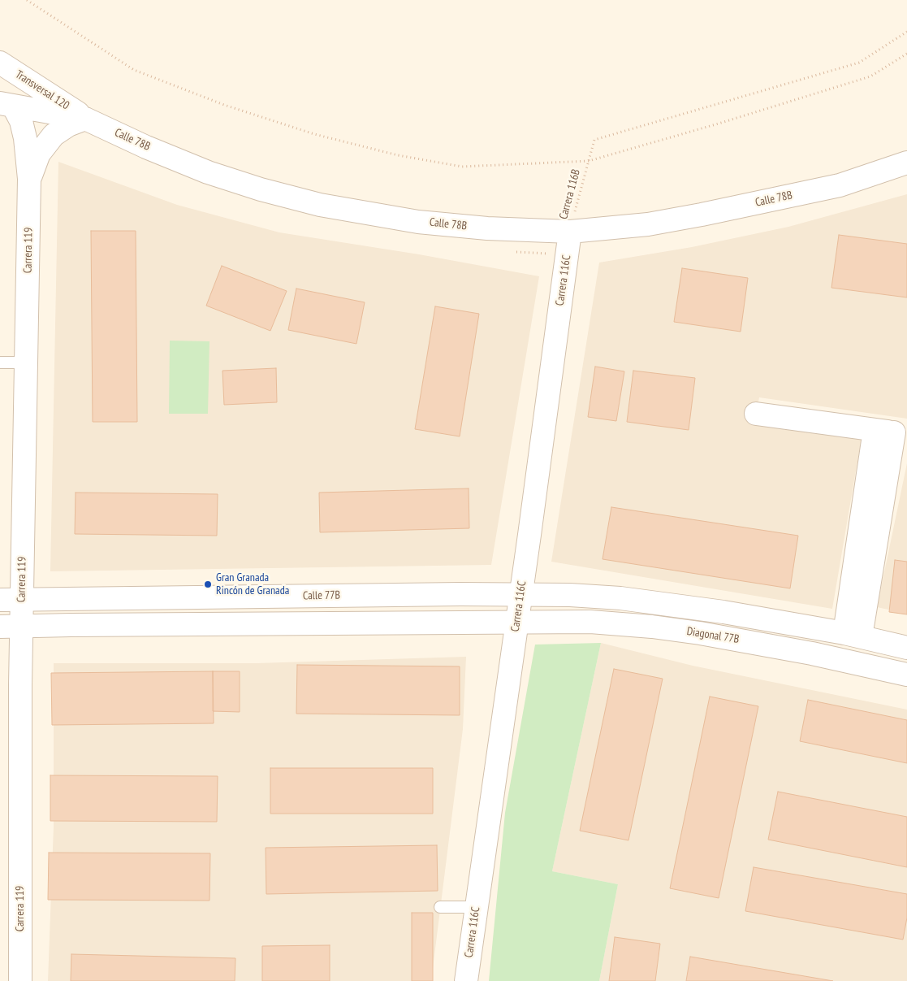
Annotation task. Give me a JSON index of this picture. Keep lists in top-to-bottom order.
{
  "streets": {
    "street": [
      "Transversal 120",
      "Calle 78B",
      "Carrera 119",
      "Carrera 116C",
      "Calle 77B",
      "Diagonal 77B"
    ],
    "path": ["Carrera 116B"]
  },
  "crossings": [
    ["Transversal 120", "Calle 78B"],
    ["Transversal 120", "Carrera 119"],
    ["Calle 78B", "Carrera 116B"],
    ["Calle 78B", "Carrera 119"],
    ["Calle 78B", "Carrera 116C"],
    ["Carrera 116B", "Carrera 116C"],
    ["Carrera 119", "Calle 77B"],
    ["Carrera 116C", "Calle 77B"],
    ["Carrera 116C", "Diagonal 77B"]
  ],
  "places": ["Gran Granada Rincón de Granada"]
}
